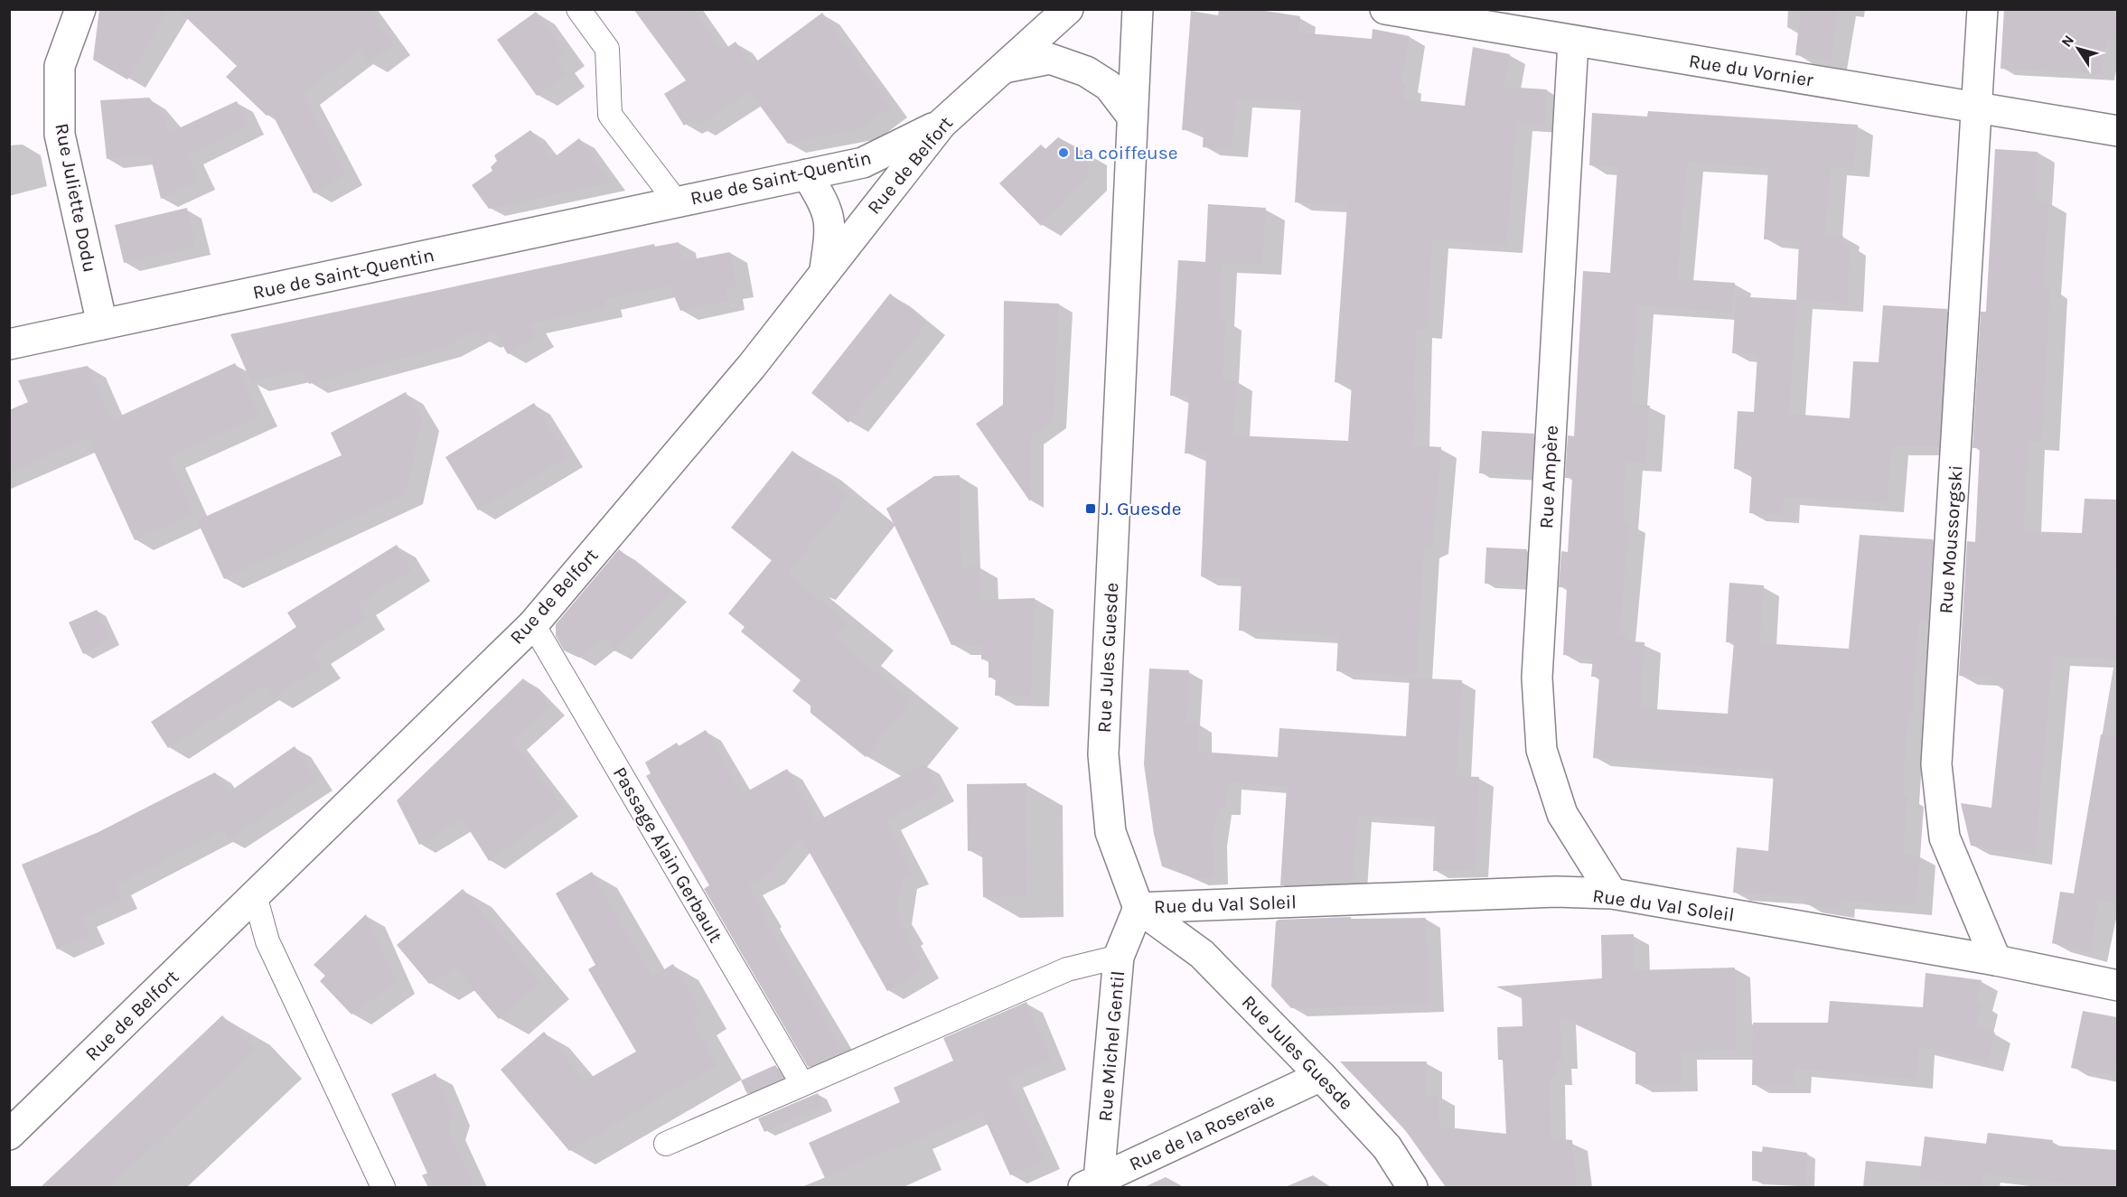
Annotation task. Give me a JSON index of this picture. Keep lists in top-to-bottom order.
{
  "streets": {
    "street": [
      "Rue du Vornier",
      "Rue de Belfort",
      "Rue de Saint-Quentin",
      "Rue Juliette Dodu",
      "Rue Ampère",
      "Rue Moussorgski",
      "Rue Jules Guesde",
      "Rue du Val Soleil",
      "Rue Michel Gentil",
      "Rue de la Roseraie"
    ],
    "lane": ["Passage Alain Gerbault"]
  },
  "crossings": [
    ["Rue du Vornier", "Rue Ampère"],
    ["Rue du Vornier", "Rue Moussorgski"],
    ["Rue de Belfort", "Rue de Saint-Quentin"],
    ["Rue de Belfort", "Passage Alain Gerbault"],
    ["Rue de Saint-Quentin", "Rue Juliette Dodu"],
    ["Rue Ampère", "Rue du Val Soleil"],
    ["Rue Moussorgski", "Rue du Val Soleil"],
    ["Rue Jules Guesde", "Rue du Val Soleil"],
    ["Rue Jules Guesde", "Rue Michel Gentil"],
    ["Rue Jules Guesde", "Rue de la Roseraie"],
    ["Rue du Val Soleil", "Rue Michel Gentil"],
    ["Rue Michel Gentil", "Rue de la Roseraie"]
  ],
  "places": {
    "other": ["La coiffeuse"],
    "transit": ["J. Guesde"]
  },
  "north": "top left"
}
